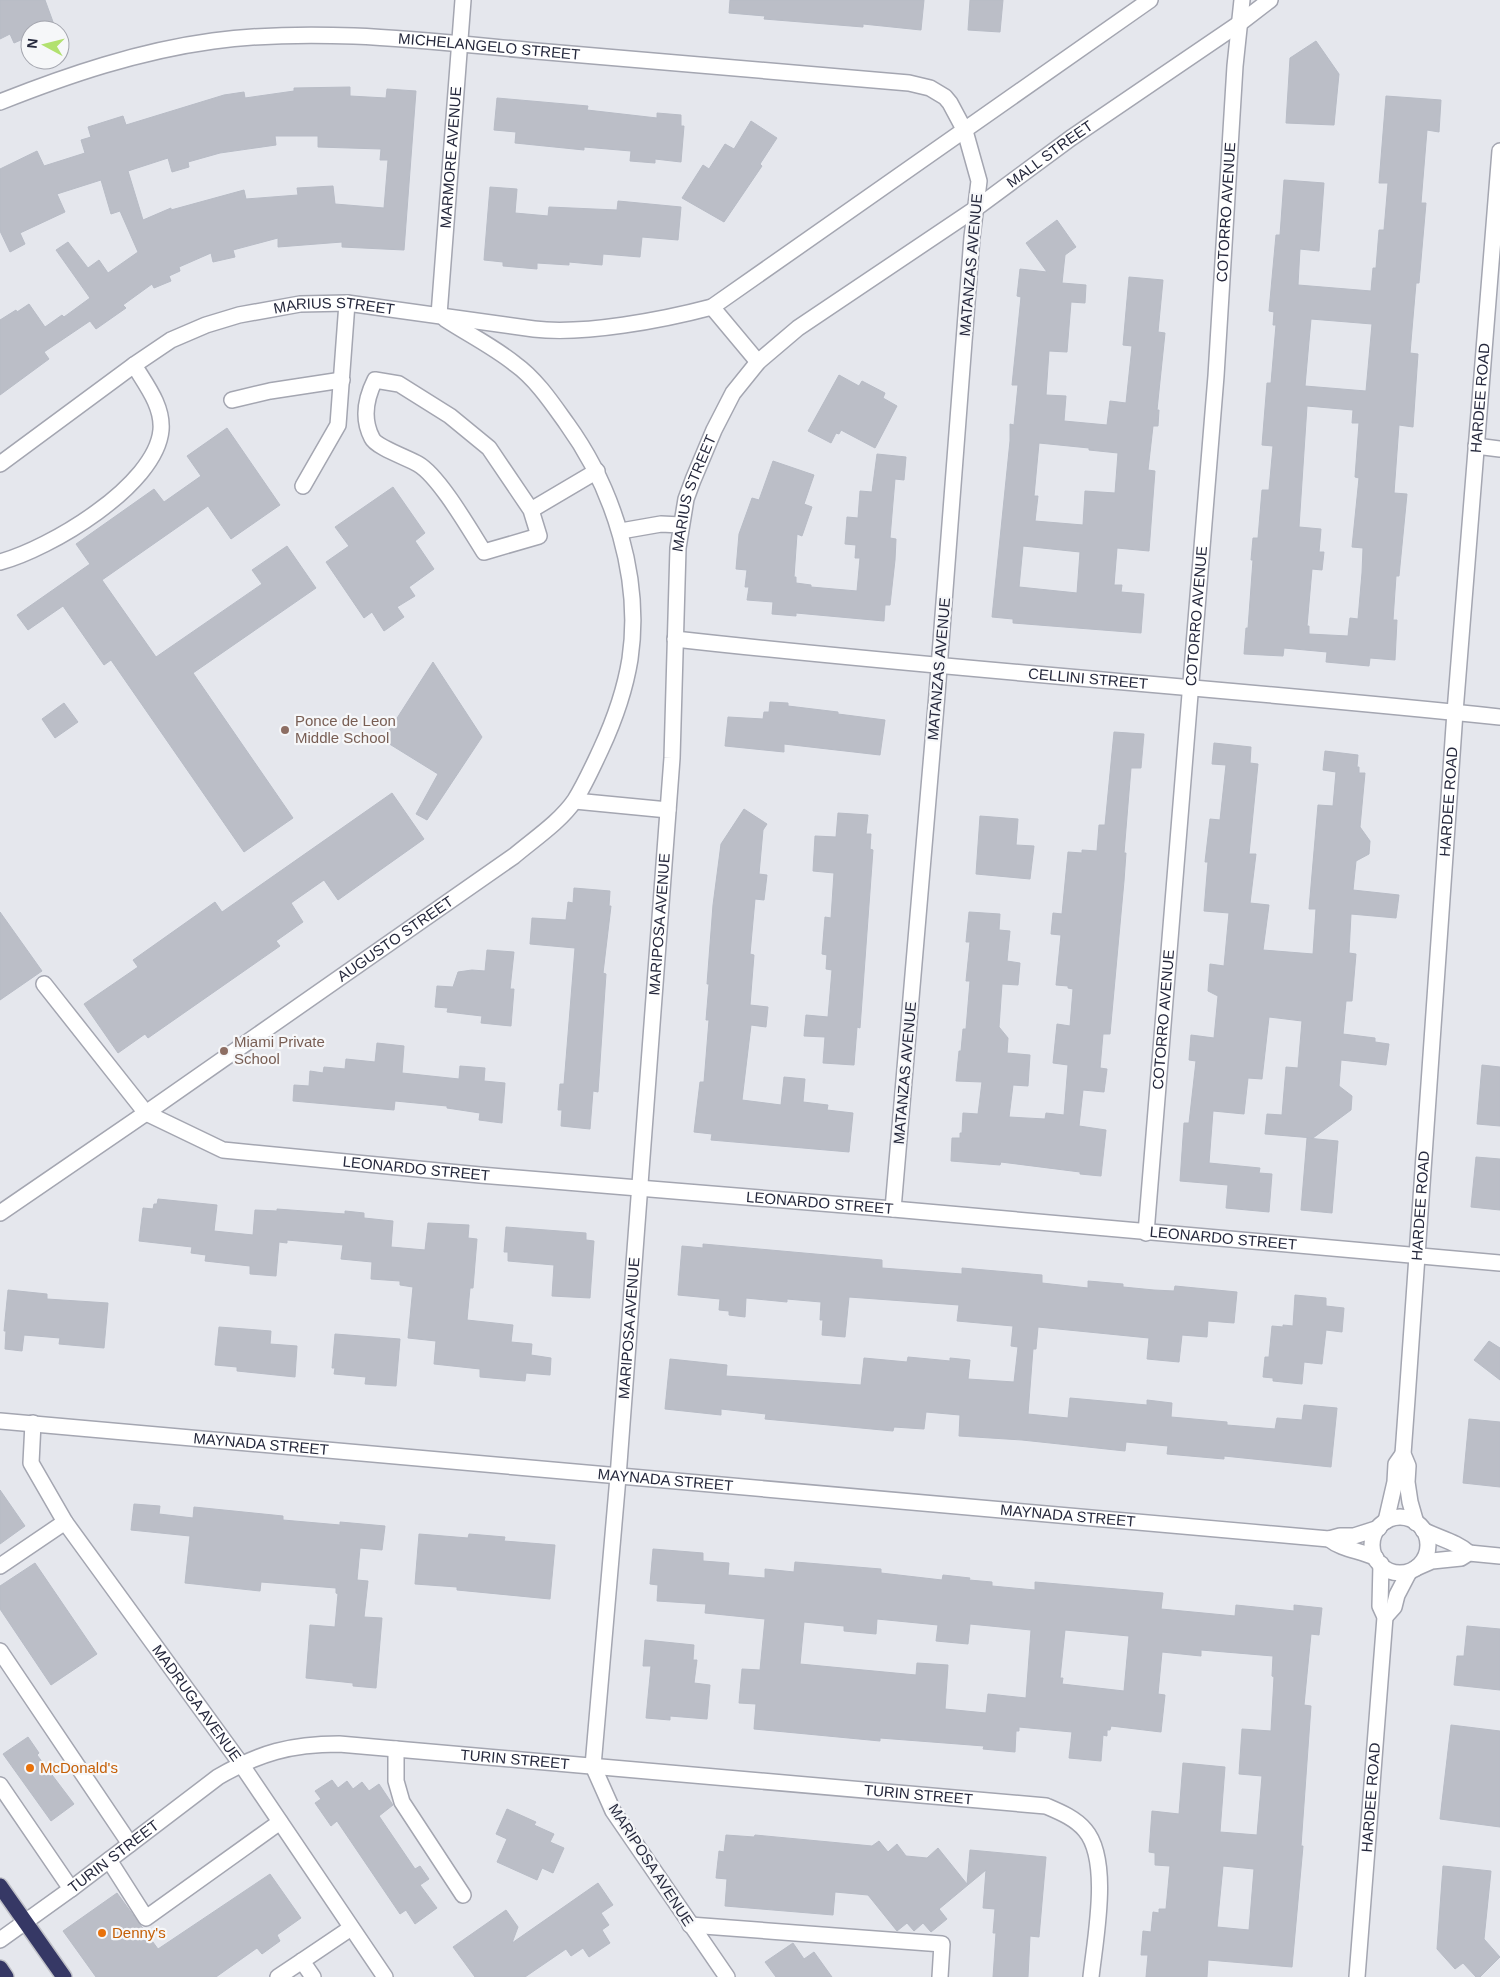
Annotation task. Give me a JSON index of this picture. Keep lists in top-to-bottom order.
{
  "streets": {
    "street": [
      "MICHELANGELO STREET",
      "MALL STREET",
      "MARMORE AVENUE",
      "COTORRO AVENUE",
      "MATANZAS AVENUE",
      "MARIUS STREET",
      "HARDEE ROAD",
      "CELLINI STREET",
      "MARIPOSA AVENUE",
      "AUGUSTO STREET",
      "LEONARDO STREET",
      "MAYNADA STREET",
      "MADRUGA AVENUE",
      "TURIN STREET"
    ]
  },
  "crossings": [
    ["MICHELANGELO STREET", "MARMORE AVENUE"],
    ["MICHELANGELO STREET", "MATANZAS AVENUE"],
    ["MALL STREET", "COTORRO AVENUE"],
    ["MALL STREET", "MATANZAS AVENUE"],
    ["MALL STREET", "MARIUS STREET"],
    ["MARMORE AVENUE", "MARIUS STREET"],
    ["MARMORE AVENUE", "AUGUSTO STREET"],
    ["COTORRO AVENUE", "CELLINI STREET"],
    ["COTORRO AVENUE", "LEONARDO STREET"],
    ["MATANZAS AVENUE", "CELLINI STREET"],
    ["MATANZAS AVENUE", "LEONARDO STREET"],
    ["MARIUS STREET", "CELLINI STREET"],
    ["MARIUS STREET", "MARIPOSA AVENUE"],
    ["MARIUS STREET", "AUGUSTO STREET"],
    ["HARDEE ROAD", "CELLINI STREET"],
    ["HARDEE ROAD", "LEONARDO STREET"],
    ["HARDEE ROAD", "MAYNADA STREET"],
    ["CELLINI STREET", "MARIPOSA AVENUE"],
    ["MARIPOSA AVENUE", "LEONARDO STREET"],
    ["MARIPOSA AVENUE", "MAYNADA STREET"],
    ["MARIPOSA AVENUE", "TURIN STREET"],
    ["AUGUSTO STREET", "LEONARDO STREET"],
    ["MAYNADA STREET", "MADRUGA AVENUE"],
    ["MADRUGA AVENUE", "TURIN STREET"]
  ],
  "places": [
    "Ponce de Leon Middle School",
    "Miami Private School",
    "McDonald's",
    "Denny's"
  ],
  "north": "left"
}
